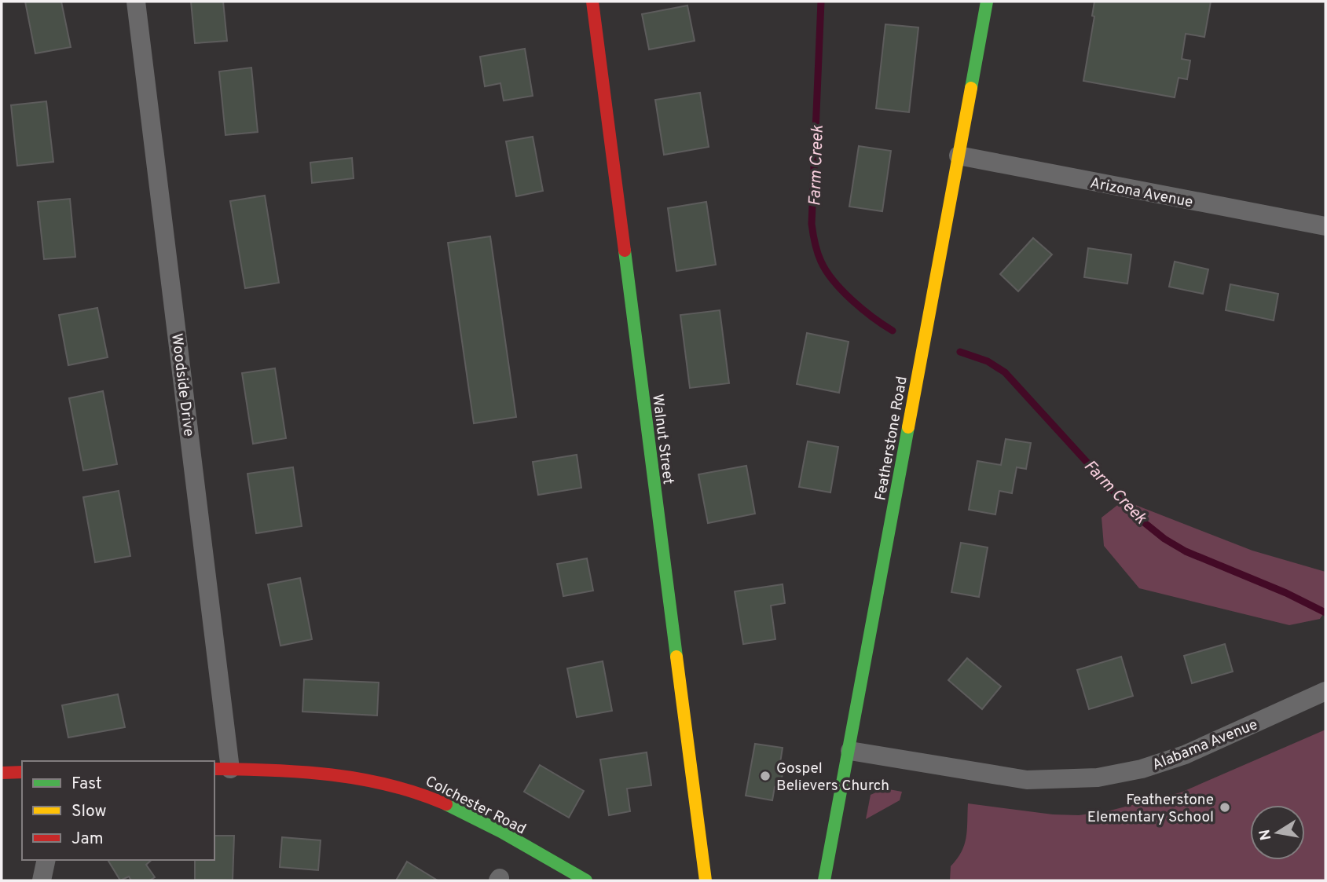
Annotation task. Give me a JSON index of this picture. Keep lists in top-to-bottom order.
{
  "streets": {
    "street": [
      "Arizona Avenue",
      "Woodside Drive",
      "Featherstone Road",
      "Walnut Street",
      "Alabama Avenue",
      "Colchester Road"
    ]
  },
  "crossings": [
    ["Arizona Avenue", "Featherstone Road"],
    ["Woodside Drive", "Colchester Road"],
    ["Featherstone Road", "Alabama Avenue"]
  ],
  "water": ["Farm Creek"],
  "places": ["Gospel Believers Church", "Featherstone Elementary School"],
  "legend": ["Fast", "Slow", "Jam"],
  "north": "left"
}
